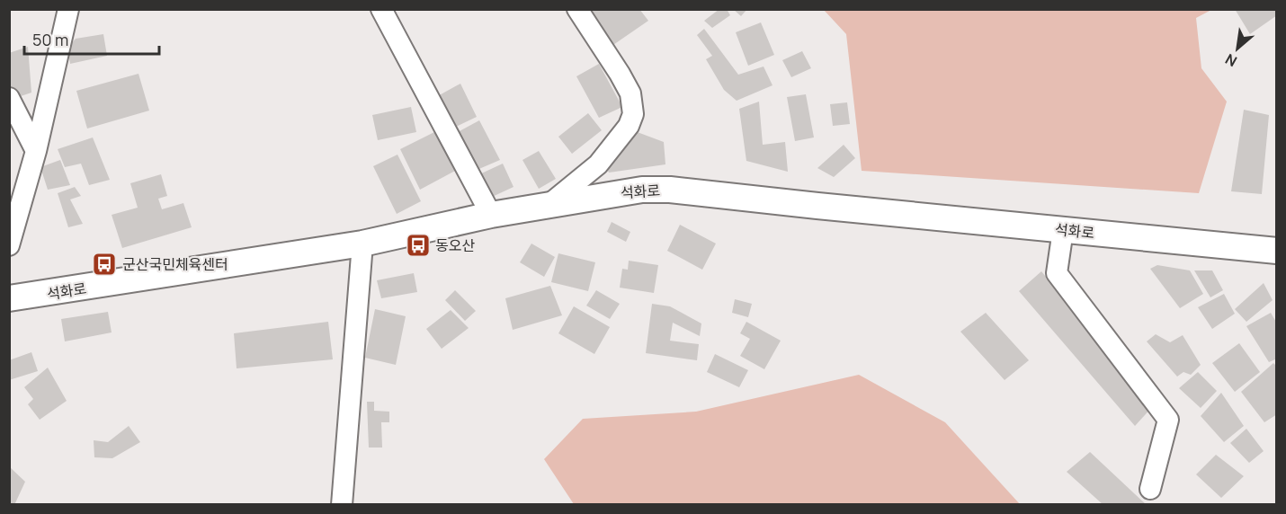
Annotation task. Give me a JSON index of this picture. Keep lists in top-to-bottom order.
{
  "streets": {
    "street": ["석화로"]
  },
  "places": {
    "bus stop": ["동오산", "군산국민체육센터"]
  },
  "scale_bar": "50 m",
  "north": "bottom left"
}
